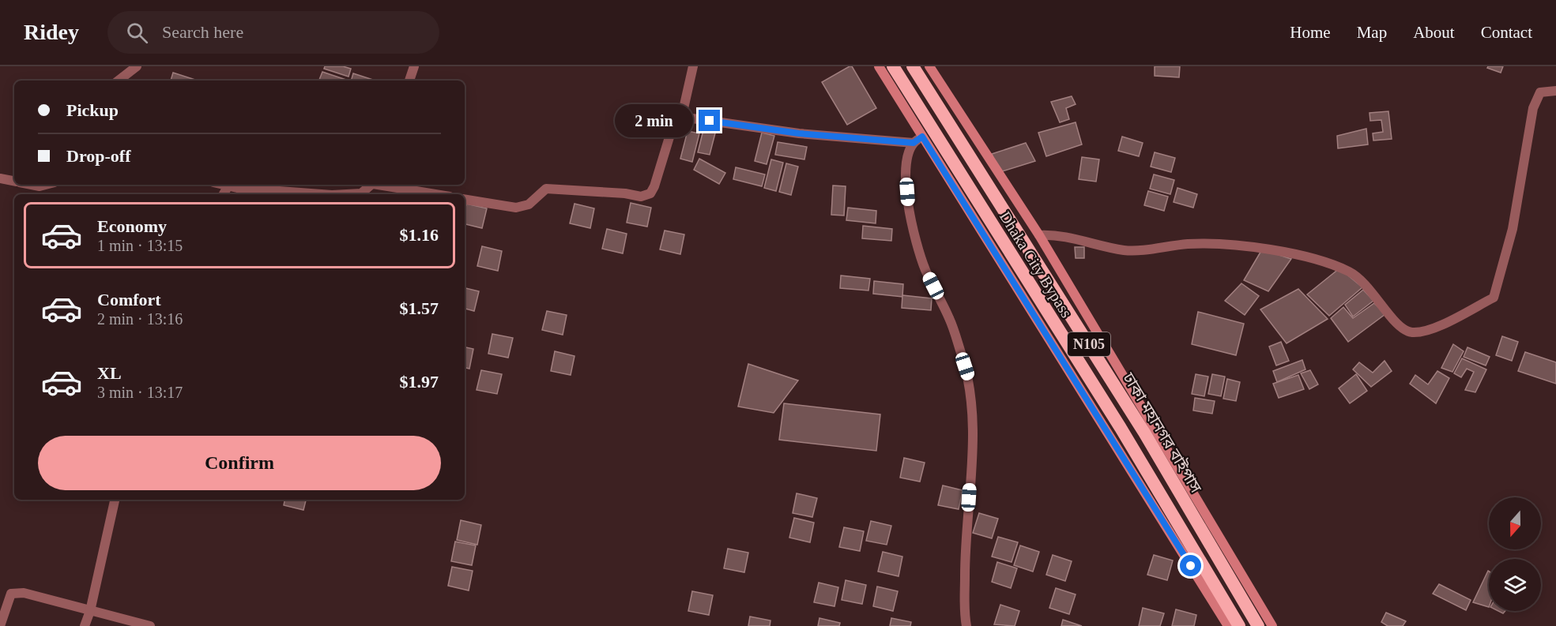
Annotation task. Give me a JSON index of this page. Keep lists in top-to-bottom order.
{
  "streets": {
    "highway": ["Dhaka City Bypass", "N105", "ঢাকা মহানগর বাইপাস"]
  },
  "north": "bottom",
  "page": {
    "header": "Ridey",
    "search": "Search here",
    "nav": [
      "Home",
      "Map",
      "About",
      "Contact"
    ],
    "banner": ["Pickup", "Drop-off"],
    "bubble": "2 min",
    "list": [
      {
        "name": "Economy",
        "note": "1 min · 13:15",
        "value": "$1.16"
      },
      {
        "name": "Comfort",
        "note": "2 min · 13:16",
        "value": "$1.57"
      },
      {
        "name": "XL",
        "note": "3 min · 13:17",
        "value": "$1.97"
      }
    ],
    "buttons": "Confirm"
  }
}
